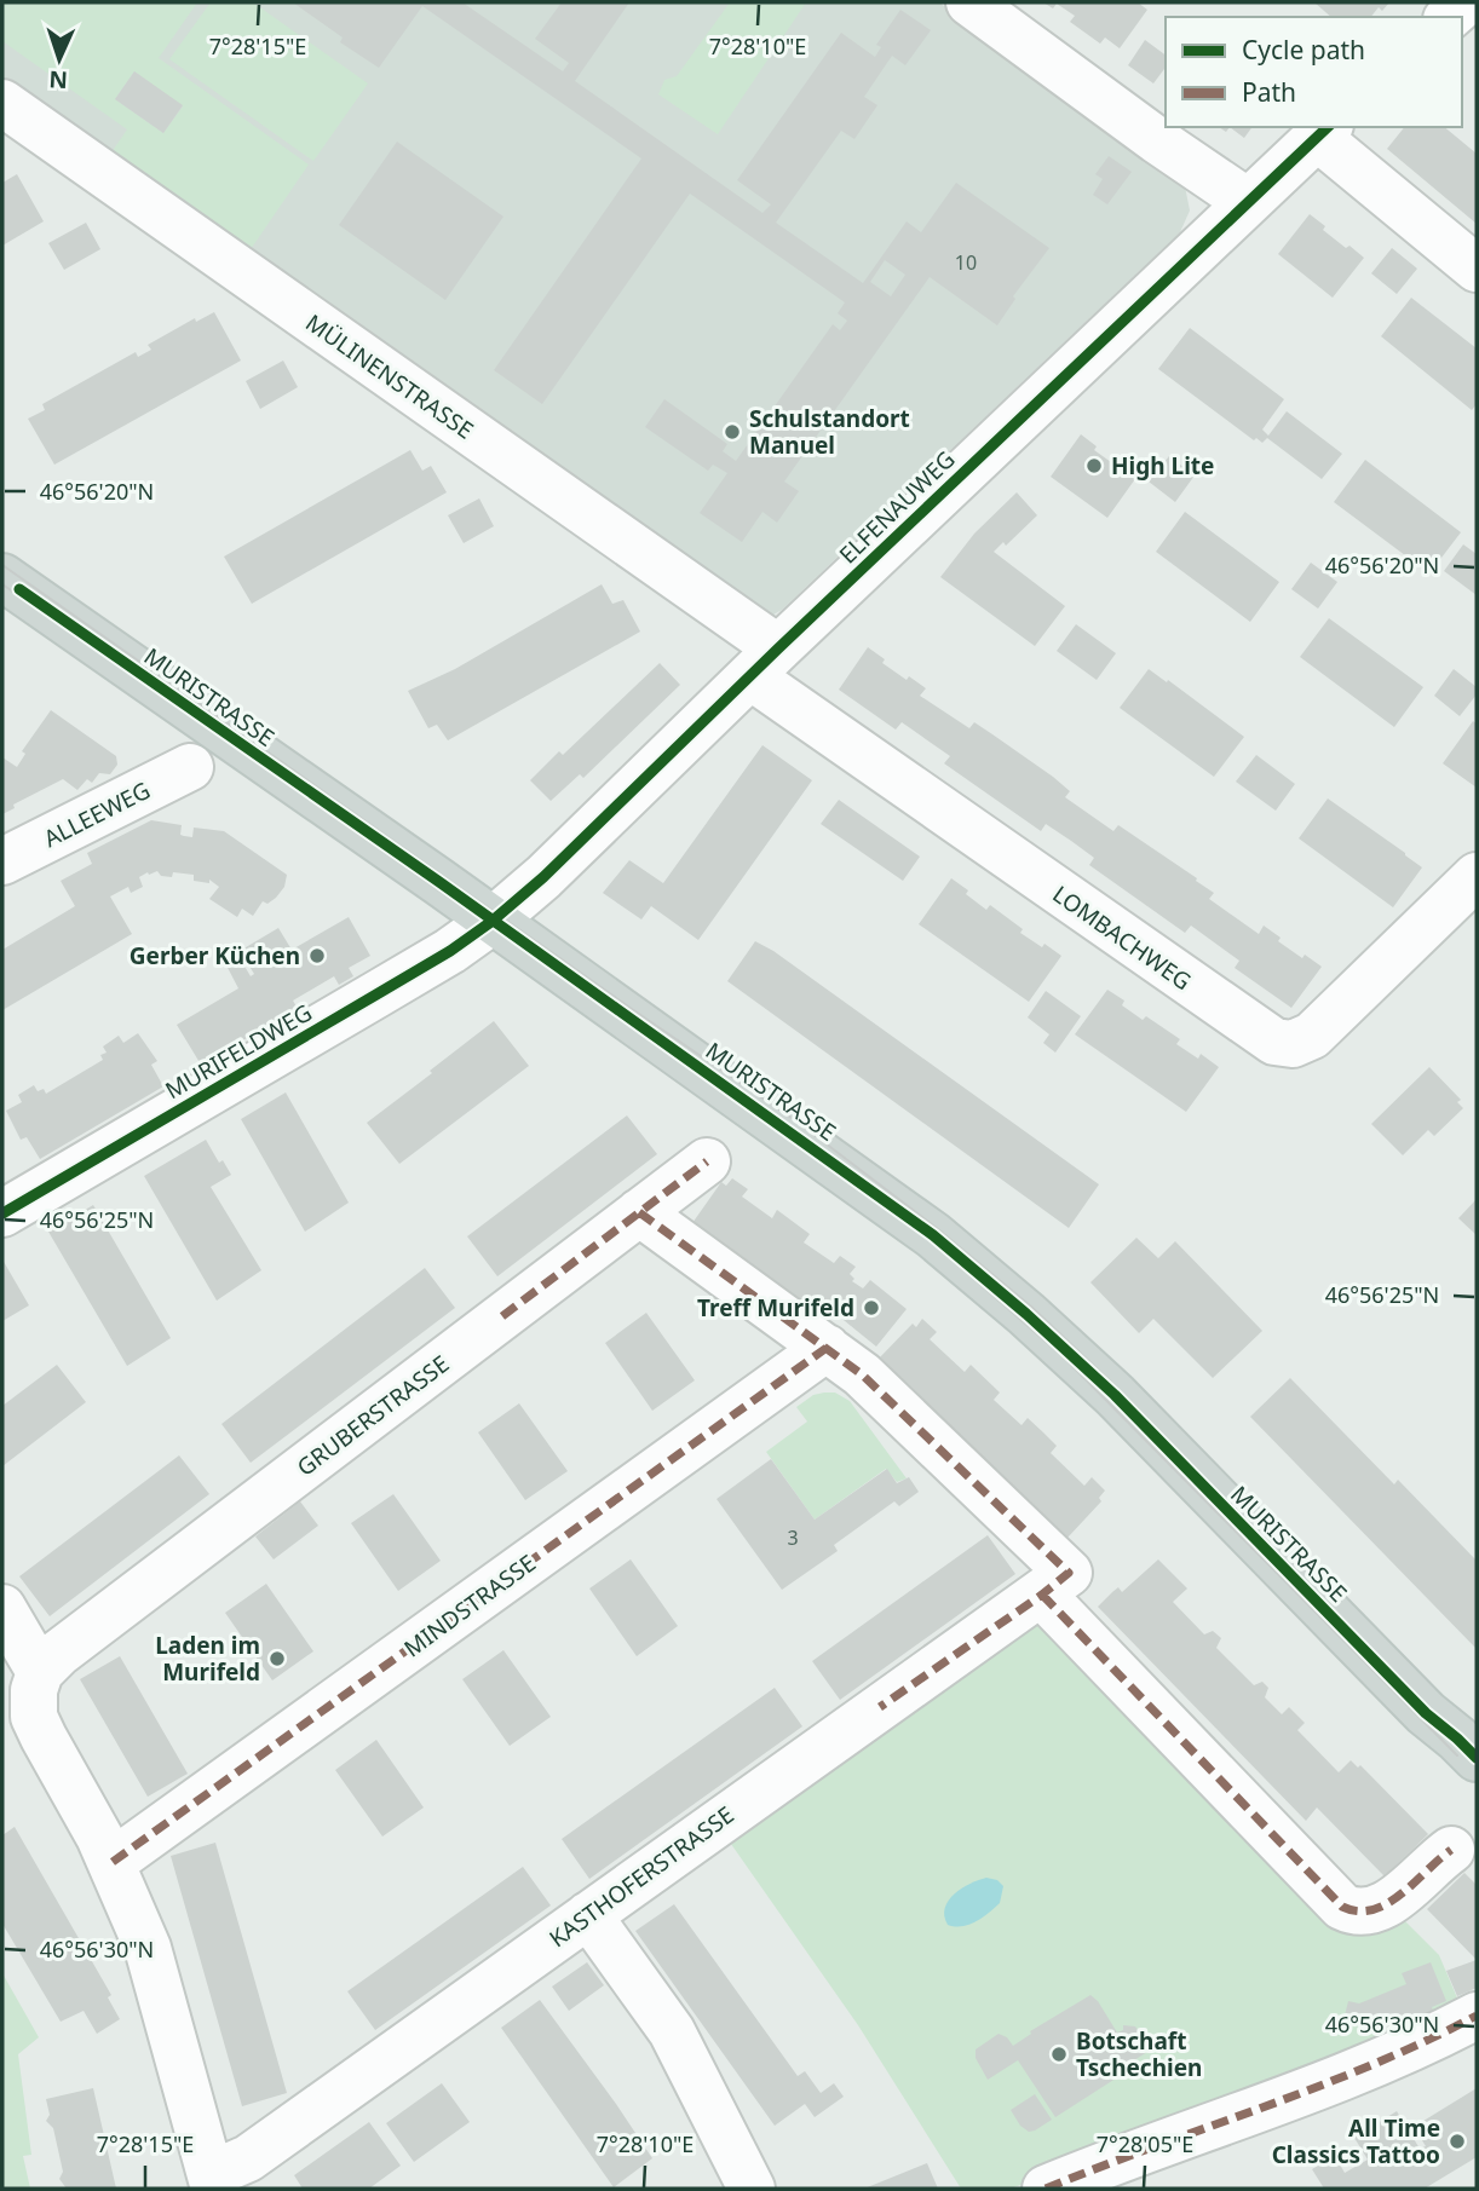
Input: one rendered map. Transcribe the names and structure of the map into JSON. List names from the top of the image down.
{
  "streets": {
    "main road": ["MURISTRASSE"],
    "street": [
      "MÜLINENSTRASSE",
      "ELFENAUWEG",
      "ALLEEWEG",
      "LOMBACHWEG",
      "MURIFELDWEG",
      "GRUBERSTRASSE",
      "MINDSTRASSE",
      "KASTHOFERSTRASSE"
    ]
  },
  "crossings": [
    ["MÜLINENSTRASSE", "ELFENAUWEG"],
    ["MÜLINENSTRASSE", "LOMBACHWEG"],
    ["ELFENAUWEG", "MURISTRASSE"],
    ["ELFENAUWEG", "LOMBACHWEG"],
    ["ELFENAUWEG", "MURIFELDWEG"],
    ["MURISTRASSE", "MURIFELDWEG"]
  ],
  "places": [
    "Schulstandort Manuel",
    "High Lite",
    "Gerber Küchen",
    "Treff Murifeld",
    "Laden im Murifeld",
    "Botschaft Tschechien",
    "All Time Classics Tattoo"
  ],
  "house_numbers": ["10", "3"],
  "legend": ["Cycle path", "Path"],
  "north": "bottom",
  "coordinates": [
    "7°28'15\"E",
    "7°28'10\"E",
    "46°56'20\"N",
    "46°56'25\"N",
    "46°56'30\"N",
    "7°28'05\"E"
  ]
}
